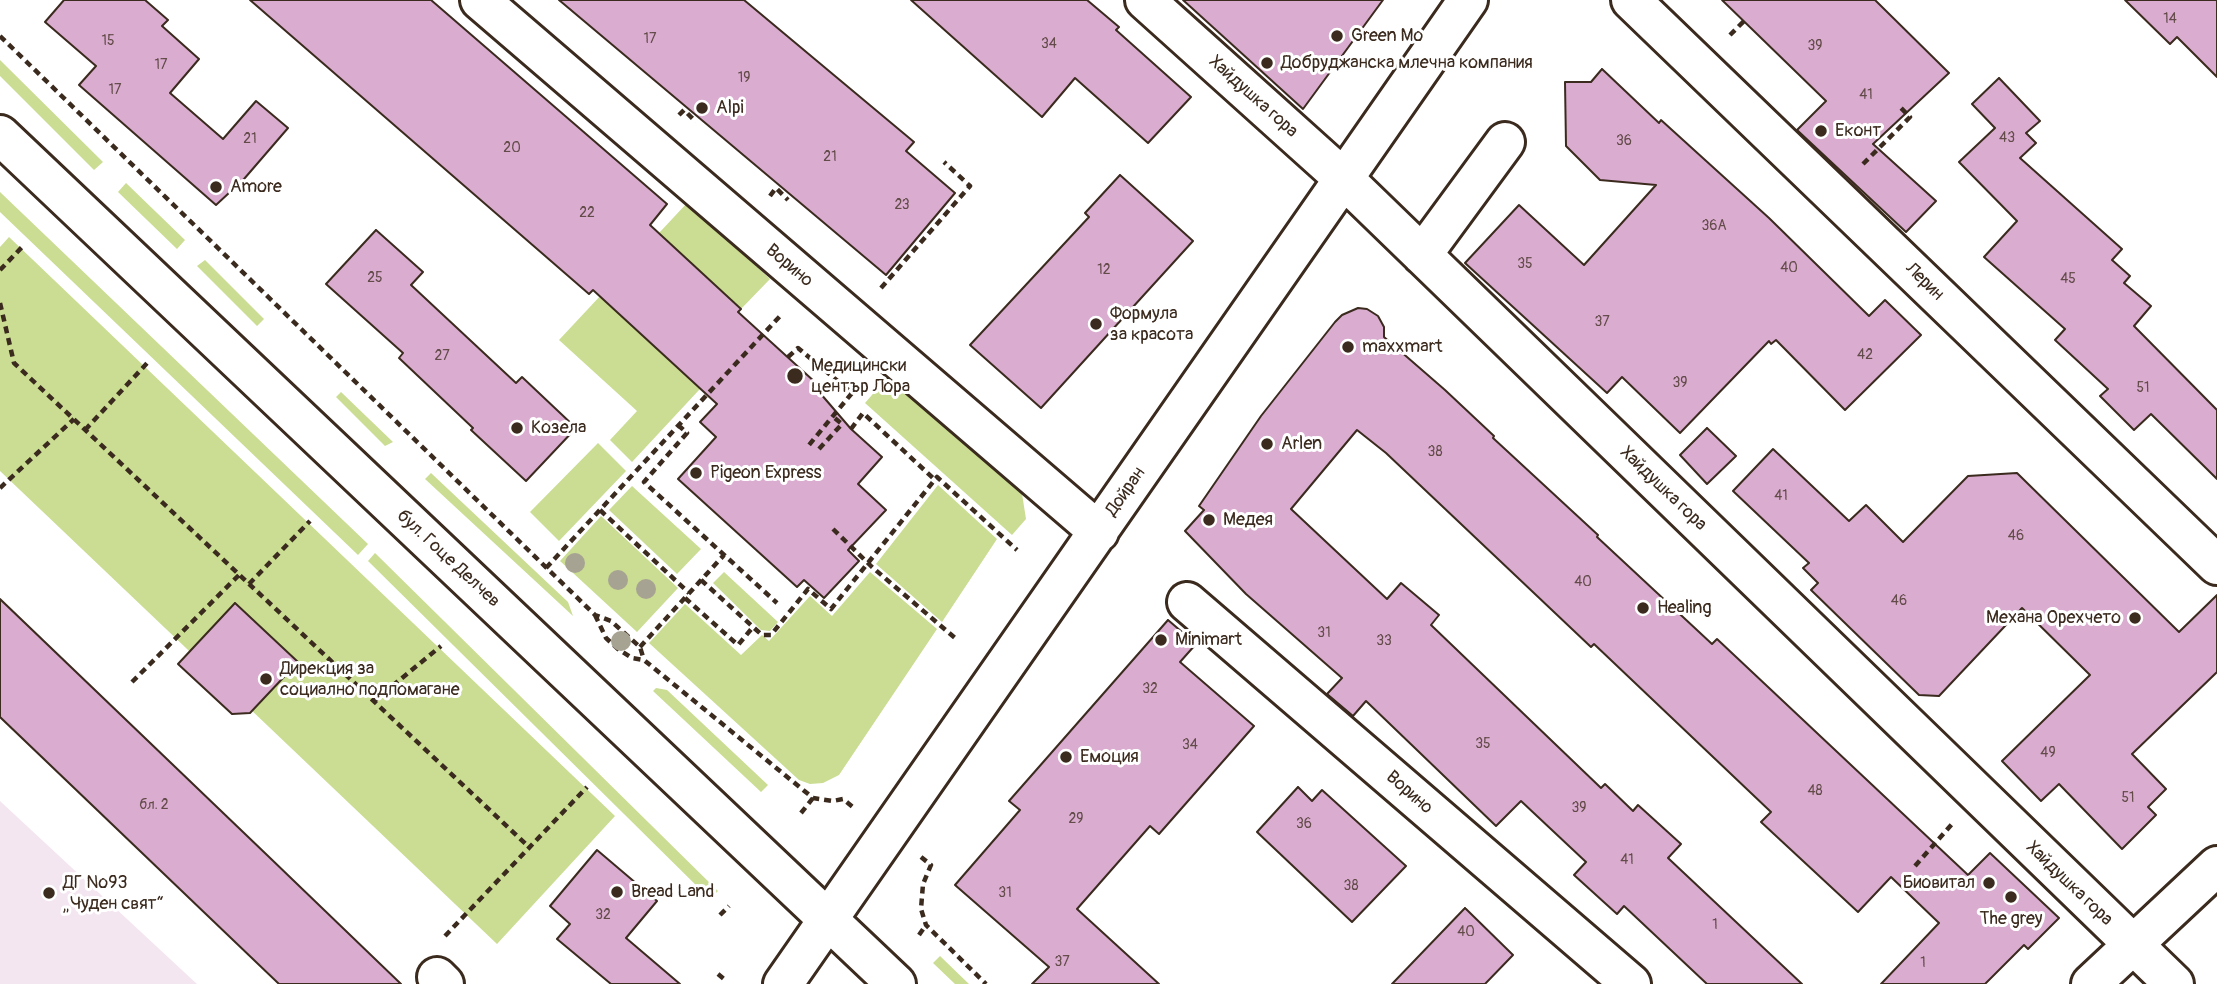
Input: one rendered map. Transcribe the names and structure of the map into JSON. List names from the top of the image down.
{
  "streets": {
    "street": [
      "Хайдушка гора",
      "Ворино",
      "Лерин",
      "Дойран",
      "бул. Гоце Делчев"
    ]
  },
  "crossings": [
    ["Хайдушка гора", "Дойран"],
    ["Ворино", "Дойран"],
    ["Дойран", "бул. Гоце Делчев"]
  ],
  "places": [
    "Green Mo",
    "Добруджанска млечна компания",
    "Alpi",
    "Еконт",
    "Amore",
    "Формула за красота",
    "maxxmart",
    "Медицински център Лора",
    "Козела",
    "Arlen",
    "Pigeon Express",
    "Медея",
    "Healing",
    "Механа Орехчето",
    "Minimart",
    "Дирекция за социално подпомагане",
    "Емоция",
    "Биовитал",
    "Bread Land",
    "ДГ №93 „Чуден свят“",
    "The grey"
  ],
  "house_numbers": [
    "14",
    "17",
    "15",
    "34",
    "39",
    "17",
    "19",
    "17",
    "41",
    "43",
    "21",
    "36",
    "20",
    "21",
    "23",
    "22",
    "36А",
    "35",
    "40",
    "12",
    "25",
    "45",
    "37",
    "42",
    "27",
    "39",
    "51",
    "38",
    "41",
    "46",
    "40",
    "46",
    "31",
    "33",
    "32",
    "35",
    "34",
    "49",
    "48",
    "51",
    "бл. 2",
    "39",
    "29",
    "36",
    "41",
    "38",
    "31",
    "32",
    "1",
    "40",
    "37",
    "1"
  ]
}
